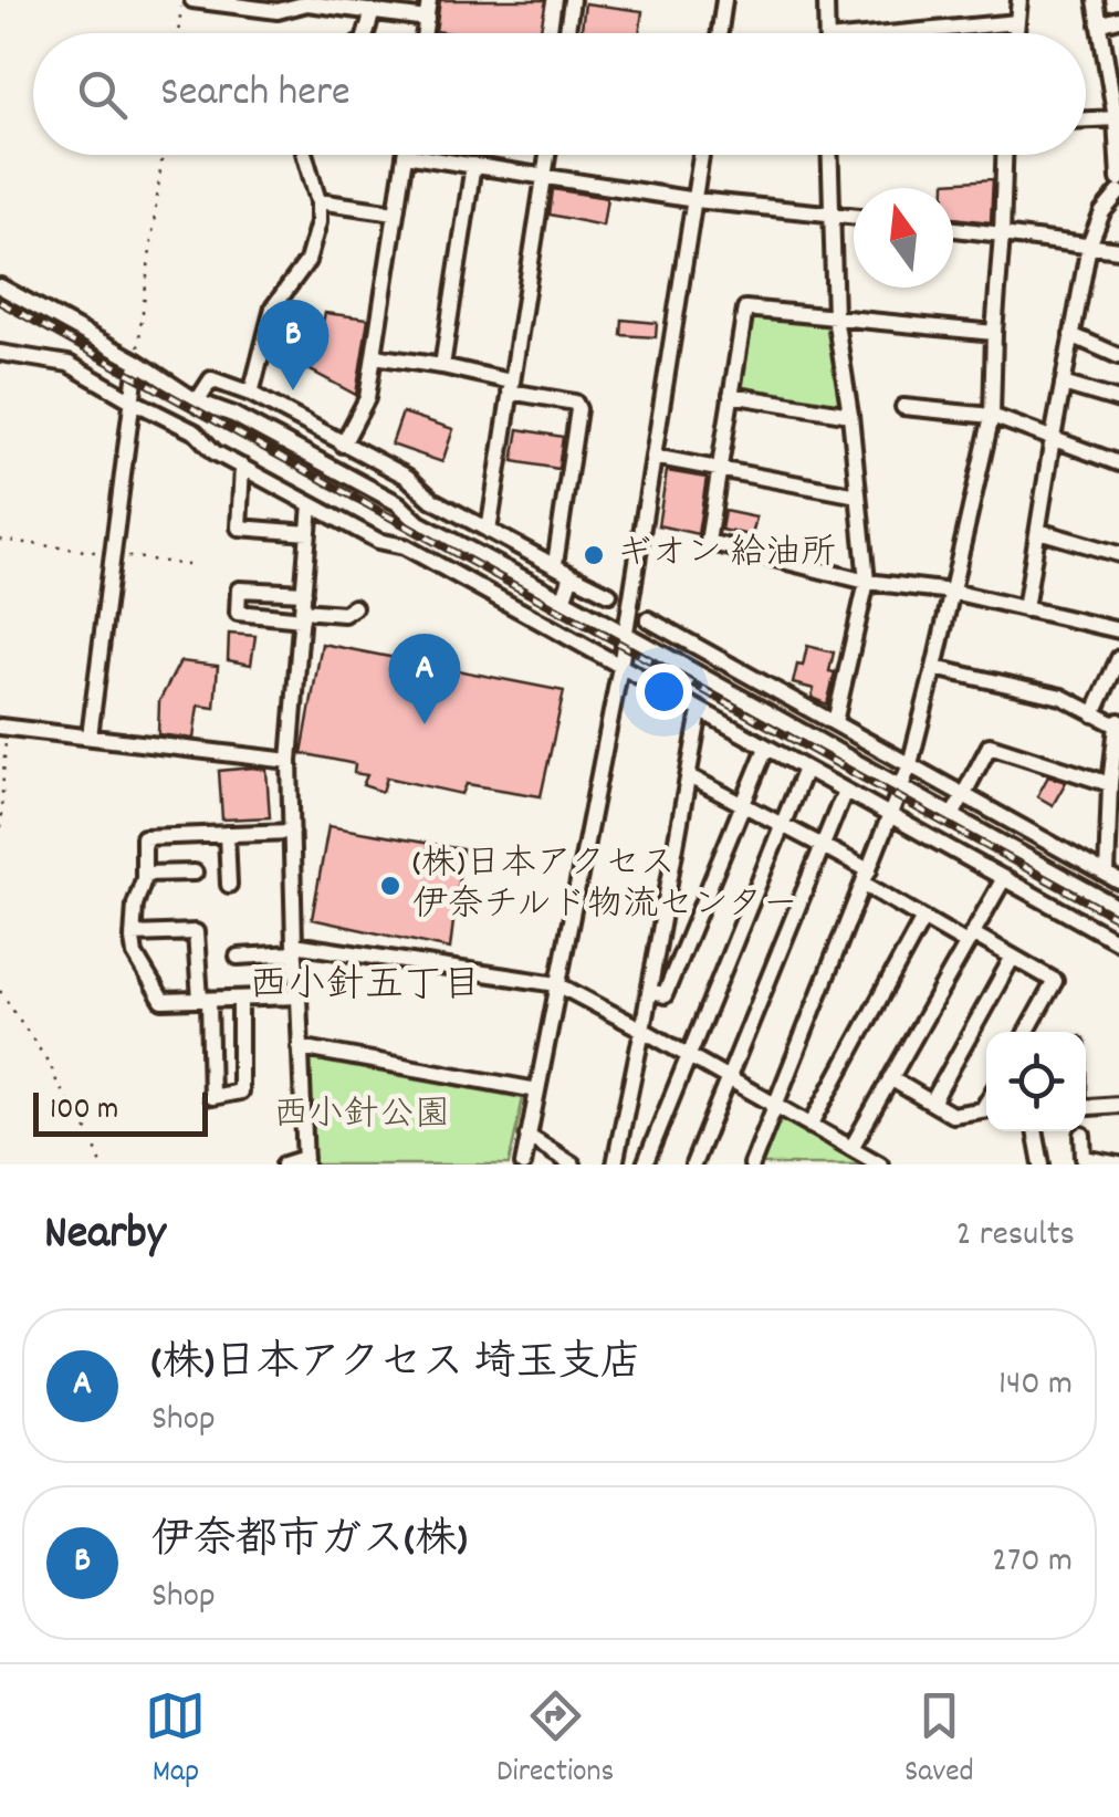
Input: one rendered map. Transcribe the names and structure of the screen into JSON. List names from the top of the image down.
{
  "districts": ["西小針五丁目"],
  "parks": ["西小針公園"],
  "places": ["ギオン 給油所", "(株)日本アクセス 伊奈チルド物流センター"],
  "scale_bar": "100 m",
  "north": "top",
  "page": {
    "search": "Search here",
    "pins": ["B", "A"],
    "scale": "100 m",
    "heading": ["Nearby", "2 results"],
    "list": [
      {
        "mark": "A",
        "name": "(株)日本アクセス 埼玉支店",
        "note": "Shop",
        "value": "140 m"
      },
      {
        "mark": "B",
        "name": "伊奈都市ガス(株)",
        "note": "Shop",
        "value": "270 m"
      }
    ],
    "nav": ["Map", "Directions", "Saved"]
  }
}
